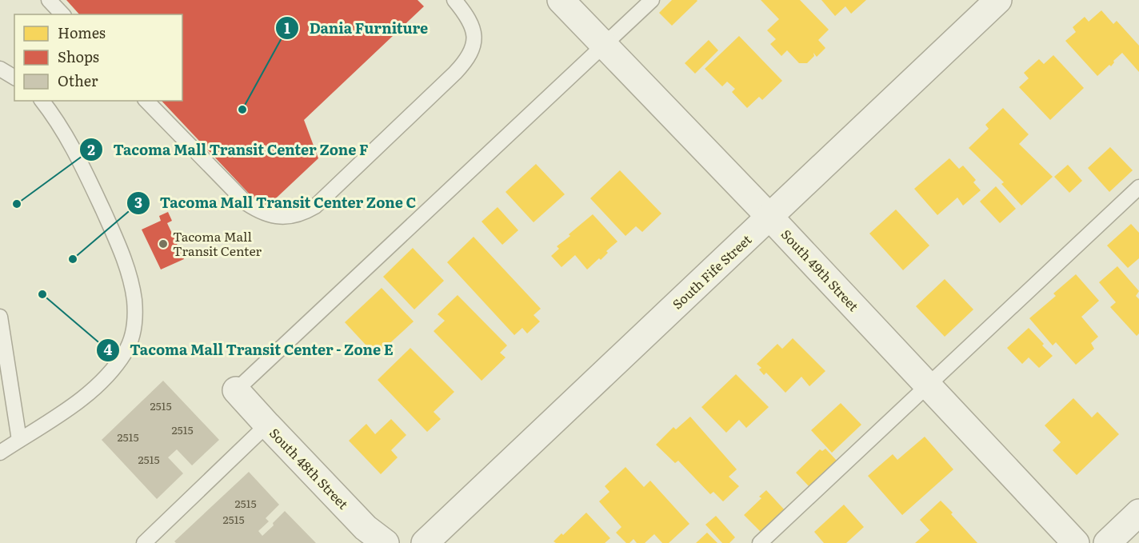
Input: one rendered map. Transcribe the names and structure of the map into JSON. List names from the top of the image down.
{
  "streets": {
    "street": ["South 49th Street", "South Fife Street", "South 48th Street"]
  },
  "crossings": [
    ["South 49th Street", "South Fife Street"]
  ],
  "places": [
    "Dania Furniture",
    "Tacoma Mall Transit Center Zone F",
    "Tacoma Mall Transit Center",
    "Tacoma Mall Transit Center Zone C",
    "Tacoma Mall Transit Center - Zone E"
  ],
  "house_numbers": [
    "2515",
    "2515",
    "2515",
    "2515",
    "2515",
    "2515"
  ],
  "legend": ["Homes", "Shops", "Other"]
}
